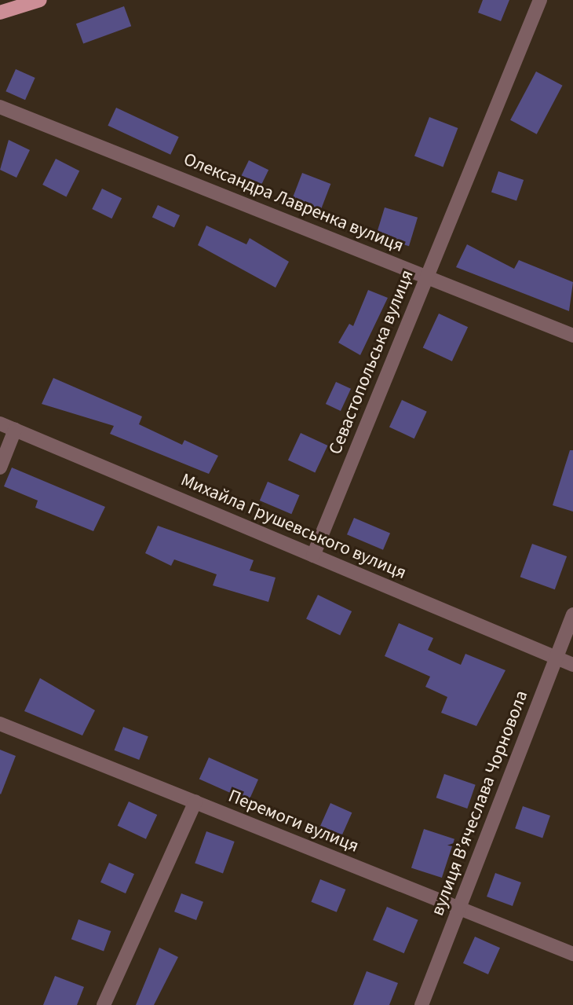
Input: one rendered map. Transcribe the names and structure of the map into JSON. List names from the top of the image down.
{
  "streets": {
    "street": [
      "Олександра Лавренка вулиця",
      "Севастопольська вулиця",
      "Михайла Грушевського вулиця",
      "вулиця В’ячеслава Чорновола",
      "Перемоги вулиця"
    ]
  },
  "crossings": [
    ["Олександра Лавренка вулиця", "Севастопольська вулиця"],
    ["Севастопольська вулиця", "Михайла Грушевського вулиця"],
    ["Михайла Грушевського вулиця", "вулиця В’ячеслава Чорновола"],
    ["вулиця В’ячеслава Чорновола", "Перемоги вулиця"]
  ]
}
